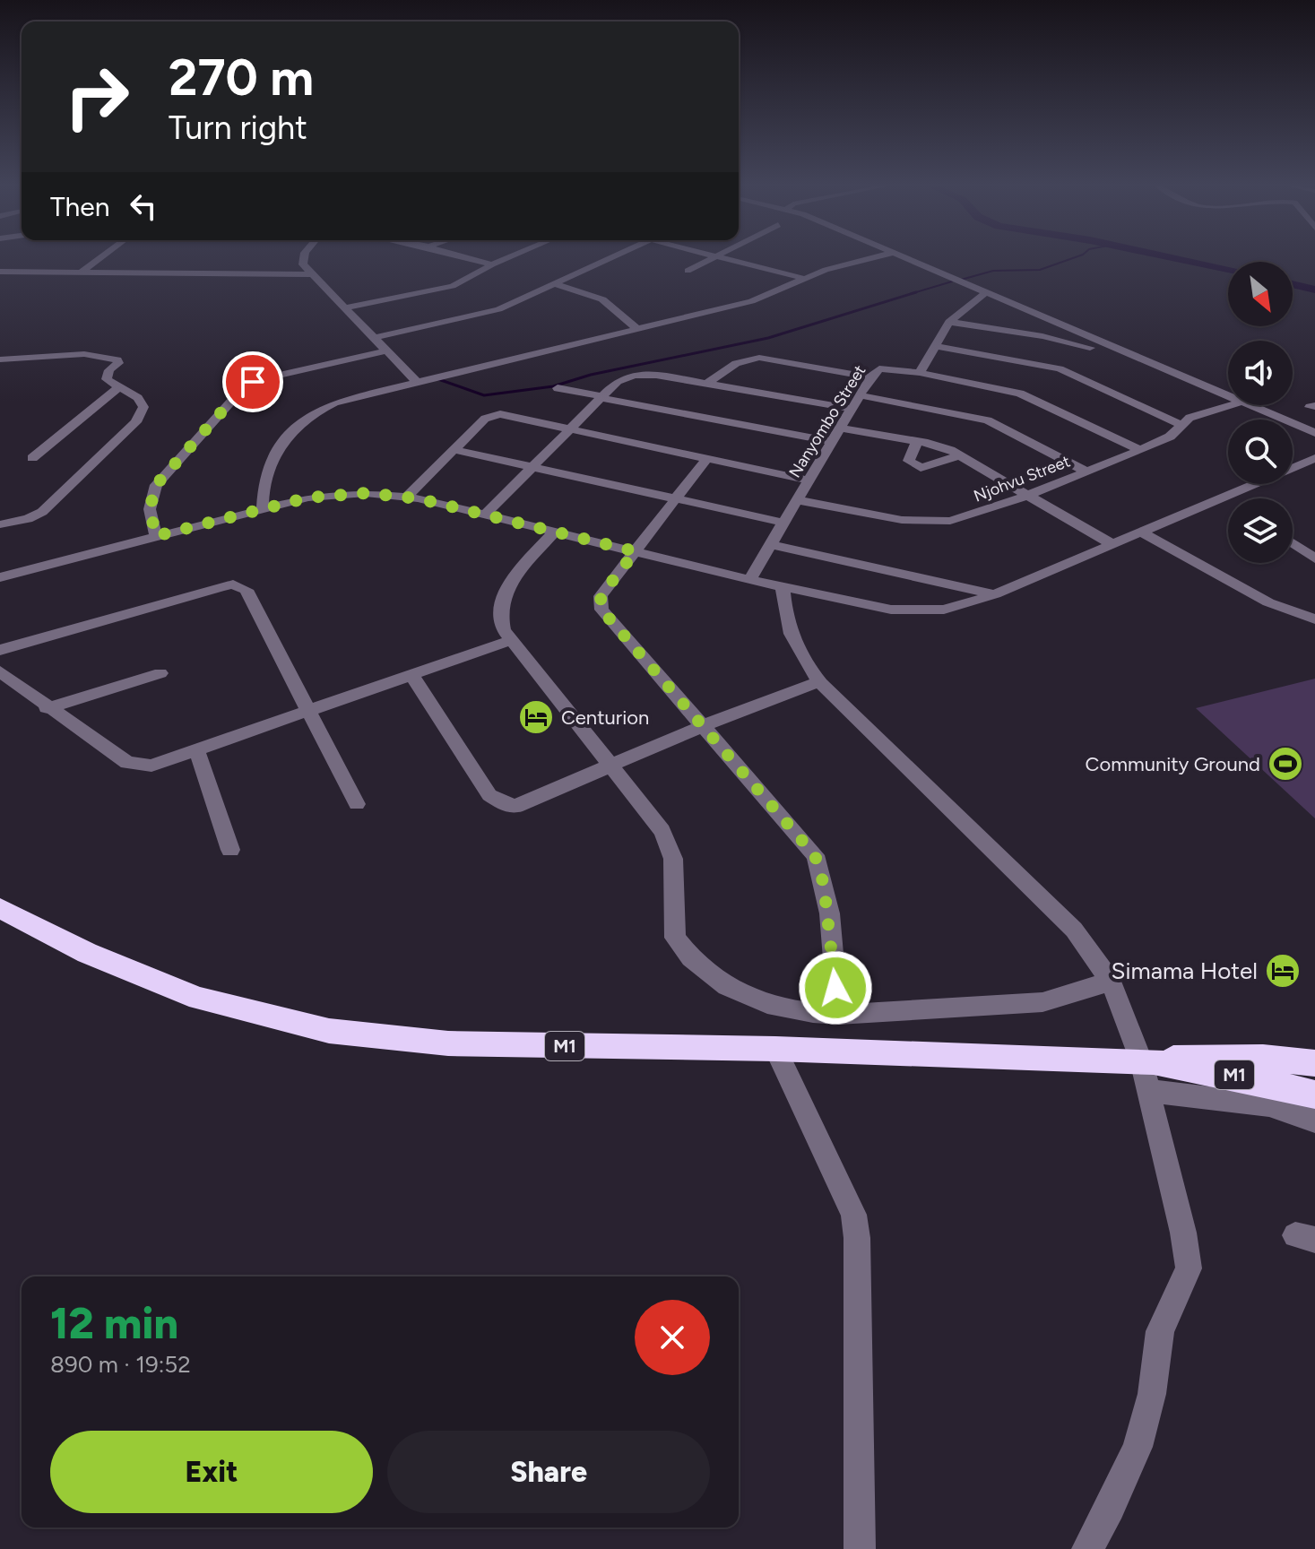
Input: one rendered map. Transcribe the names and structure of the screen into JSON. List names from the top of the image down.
{
  "streets": {
    "highway": ["M1"],
    "street": ["Nanyombo Street", "Njohvu Street"]
  },
  "crossings": [
    ["Nanyombo Street", "Njohvu Street"]
  ],
  "places": {
    "hotel": ["Centurion", "Simama Hotel"],
    "sports": ["Community Ground"]
  },
  "north": "bottom right",
  "page": {
    "turn": ["270 m", "Turn right"],
    "then": "Then",
    "heading": ["12 min", "890 m · 19:52"],
    "buttons": ["Exit", "Share"]
  }
}
